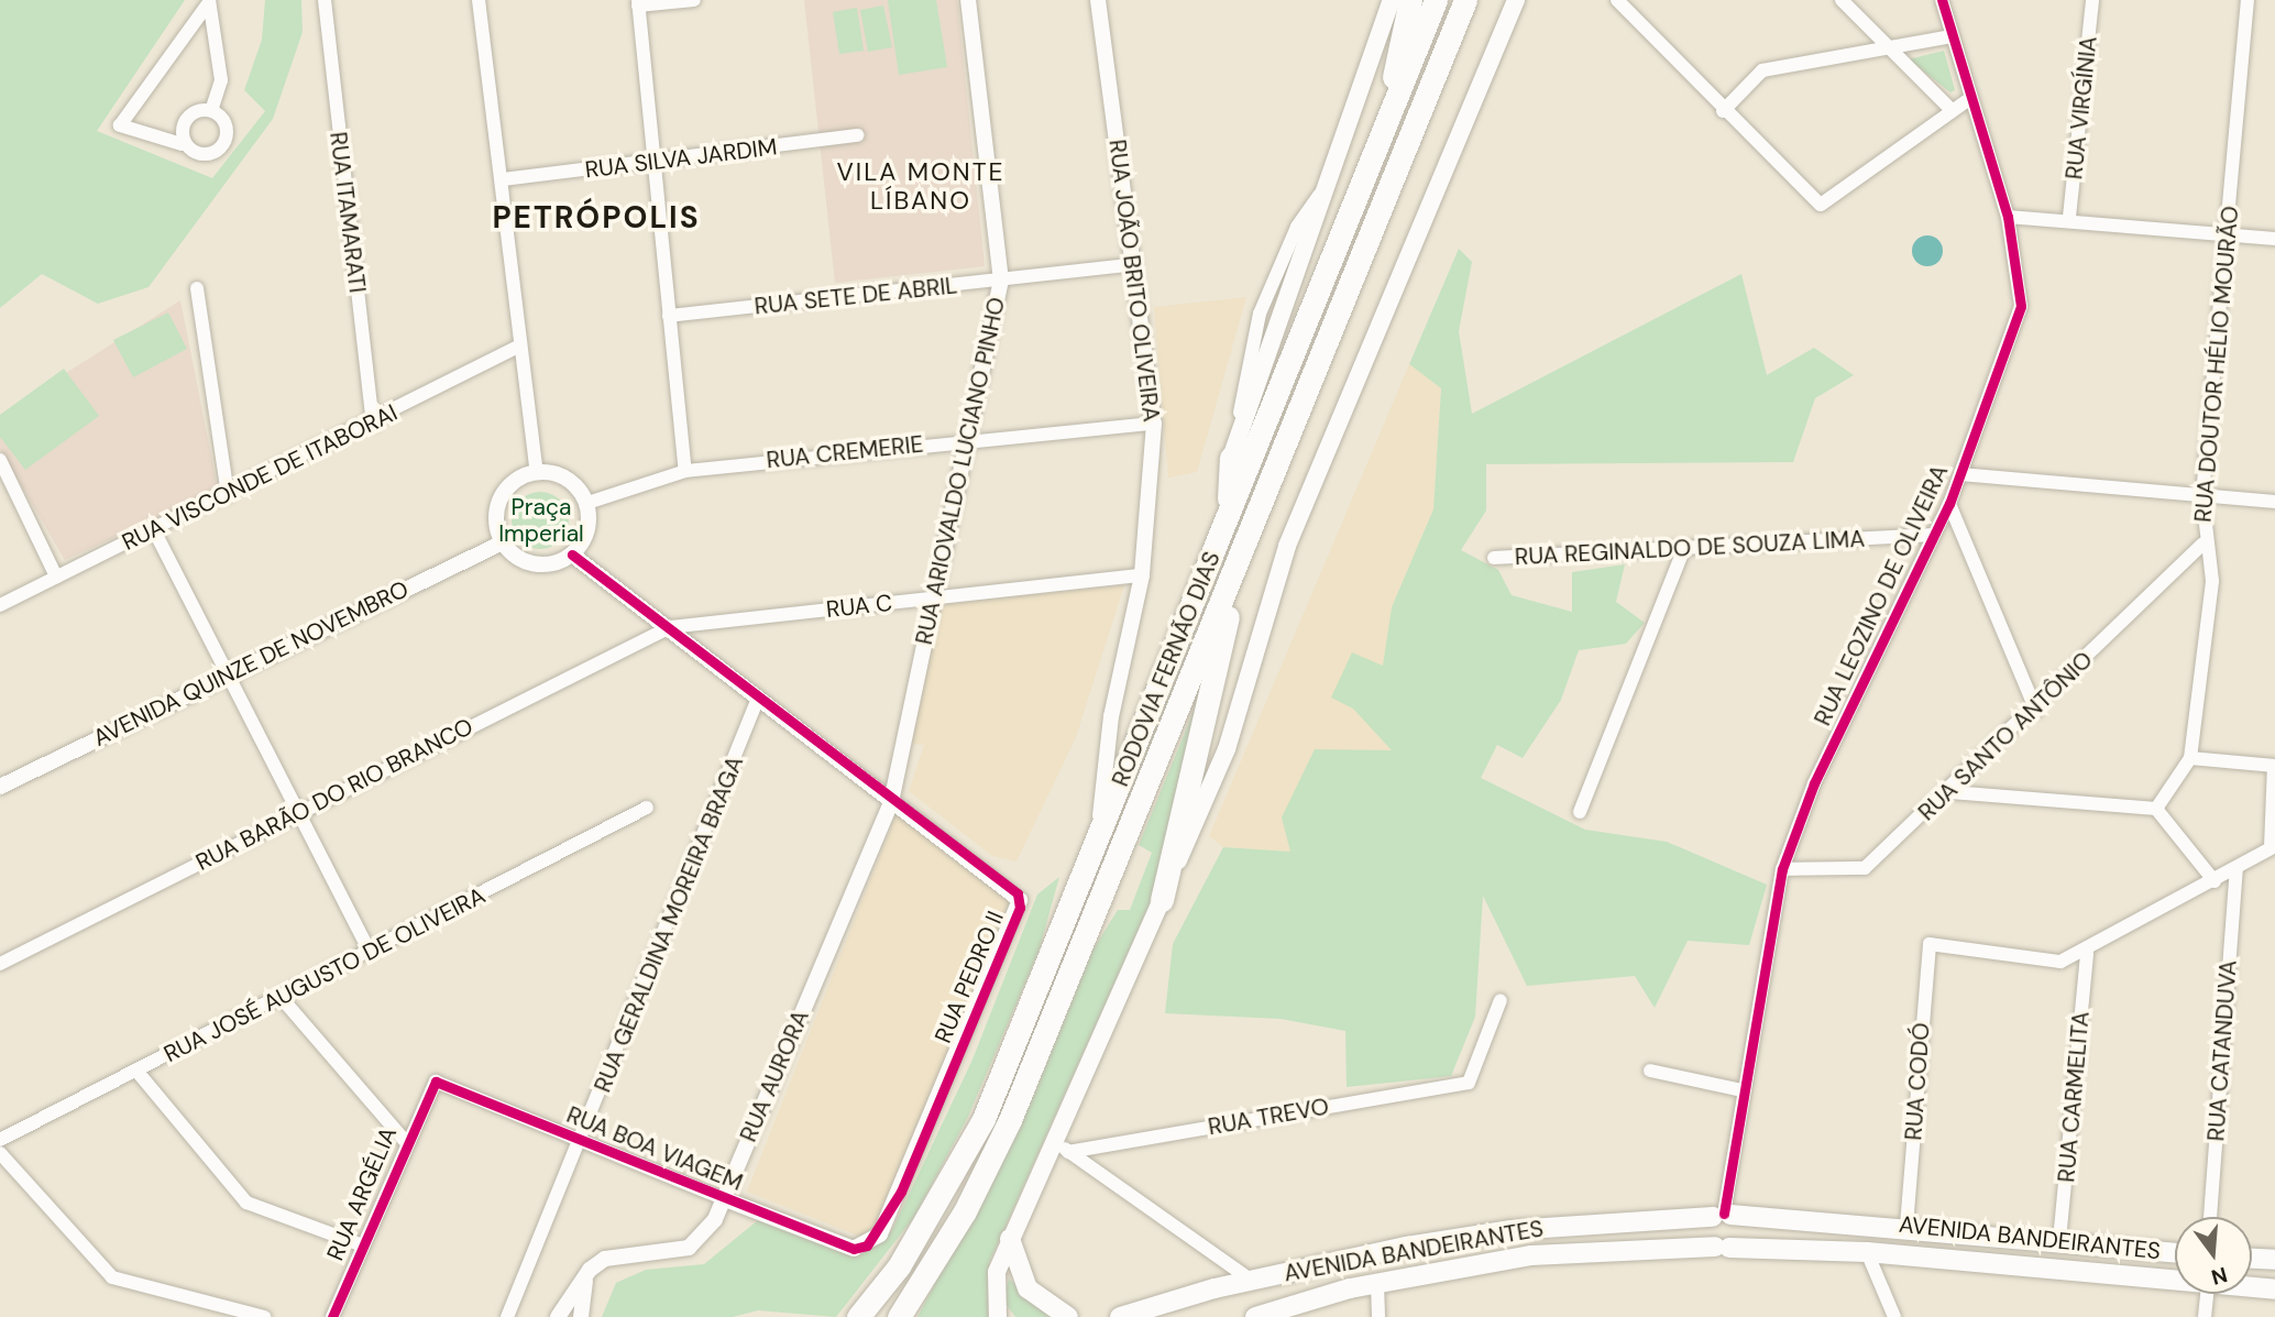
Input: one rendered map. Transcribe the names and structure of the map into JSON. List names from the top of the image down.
{
  "streets": {
    "highway": ["RODOVIA FERNÃO DIAS"],
    "main road": ["AVENIDA BANDEIRANTES"],
    "street": [
      "RUA VIRGÍNIA",
      "RUA SILVA JARDIM",
      "RUA ITAMARATI",
      "RUA JOÃO BRITO OLIVEIRA",
      "RUA SETE DE ABRIL",
      "RUA DOUTOR HÉLIO MOURÃO",
      "RUA CREMERIE",
      "RUA ARIOVALDO LUCIANO PINHO",
      "RUA VISCONDE DE ITABORAI",
      "RUA REGINALDO DE SOUZA LIMA",
      "RUA LEOZINO DE OLIVEIRA",
      "RUA C",
      "AVENIDA QUINZE DE NOVEMBRO",
      "RUA SANTO ANTÔNIO",
      "RUA BARÃO DO RIO BRANCO",
      "RUA GERALDINA MOREIRA BRAGA",
      "RUA JOSÉ AUGUSTO DE OLIVEIRA",
      "RUA PEDRO II",
      "RUA CATANDUVA",
      "RUA AURORA",
      "RUA CODÓ",
      "RUA CARMELITA",
      "RUA TREVO",
      "RUA BOA VIAGEM",
      "RUA ARGÉLIA"
    ]
  },
  "crossings": [
    ["RUA ITAMARATI", "RUA VISCONDE DE ITABORAI"],
    ["RUA JOÃO BRITO OLIVEIRA", "RUA SETE DE ABRIL"],
    ["RUA JOÃO BRITO OLIVEIRA", "RUA CREMERIE"],
    ["RUA JOÃO BRITO OLIVEIRA", "RUA C"],
    ["RUA JOÃO BRITO OLIVEIRA", "RODOVIA FERNÃO DIAS"],
    ["RUA SETE DE ABRIL", "RUA ARIOVALDO LUCIANO PINHO"],
    ["RUA DOUTOR HÉLIO MOURÃO", "RUA SANTO ANTÔNIO"],
    ["RUA CREMERIE", "RUA ARIOVALDO LUCIANO PINHO"],
    ["RUA CREMERIE", "AVENIDA QUINZE DE NOVEMBRO"],
    ["RUA CREMERIE", "RUA PEDRO II"],
    ["RUA ARIOVALDO LUCIANO PINHO", "RUA C"],
    ["RUA ARIOVALDO LUCIANO PINHO", "RUA PEDRO II"],
    ["RUA ARIOVALDO LUCIANO PINHO", "RUA AURORA"],
    ["RUA REGINALDO DE SOUZA LIMA", "RUA LEOZINO DE OLIVEIRA"],
    ["RUA LEOZINO DE OLIVEIRA", "RUA SANTO ANTÔNIO"],
    ["RUA LEOZINO DE OLIVEIRA", "AVENIDA BANDEIRANTES"],
    ["RUA C", "RUA BARÃO DO RIO BRANCO"],
    ["RUA C", "RUA PEDRO II"],
    ["AVENIDA QUINZE DE NOVEMBRO", "RUA PEDRO II"],
    ["RUA BARÃO DO RIO BRANCO", "RUA PEDRO II"],
    ["RUA GERALDINA MOREIRA BRAGA", "RUA PEDRO II"],
    ["RUA GERALDINA MOREIRA BRAGA", "RUA BOA VIAGEM"],
    ["RUA PEDRO II", "RUA AURORA"],
    ["RUA PEDRO II", "RUA BOA VIAGEM"],
    ["RUA AURORA", "RUA BOA VIAGEM"],
    ["RUA CODÓ", "RUA CARMELITA"],
    ["RUA CODÓ", "AVENIDA BANDEIRANTES"],
    ["RUA CARMELITA", "AVENIDA BANDEIRANTES"],
    ["RUA BOA VIAGEM", "RUA ARGÉLIA"]
  ],
  "districts": ["VILA MONTE LÍBANO", "PETRÓPOLIS"],
  "parks": ["Praça Imperial"],
  "north": "bottom"
}
